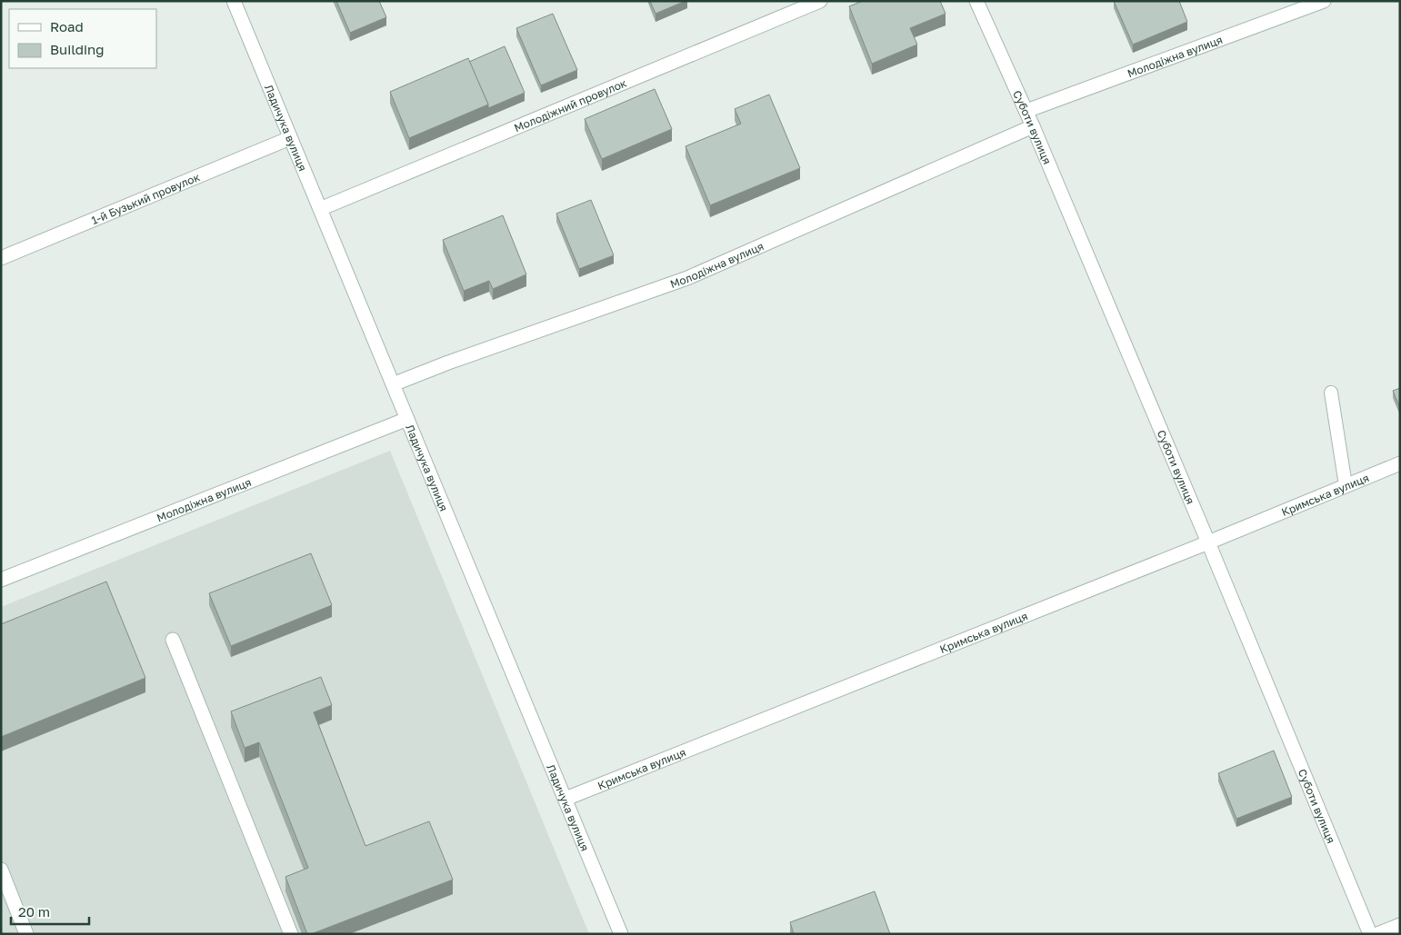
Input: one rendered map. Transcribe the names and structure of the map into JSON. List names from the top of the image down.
{
  "streets": {
    "street": [
      "Молодіжна вулиця",
      "Молодіжний провулок",
      "Ладичука вулиця",
      "Суботи вулиця",
      "1-й Бузький провулок",
      "Кримська вулиця"
    ]
  },
  "crossings": [
    ["Молодіжна вулиця", "Ладичука вулиця"],
    ["Молодіжна вулиця", "Суботи вулиця"],
    ["Молодіжний провулок", "Ладичука вулиця"],
    ["Ладичука вулиця", "1-й Бузький провулок"],
    ["Ладичука вулиця", "Кримська вулиця"],
    ["Суботи вулиця", "Кримська вулиця"]
  ],
  "legend": ["Road", "Building"],
  "scale_bar": "20 m"
}
